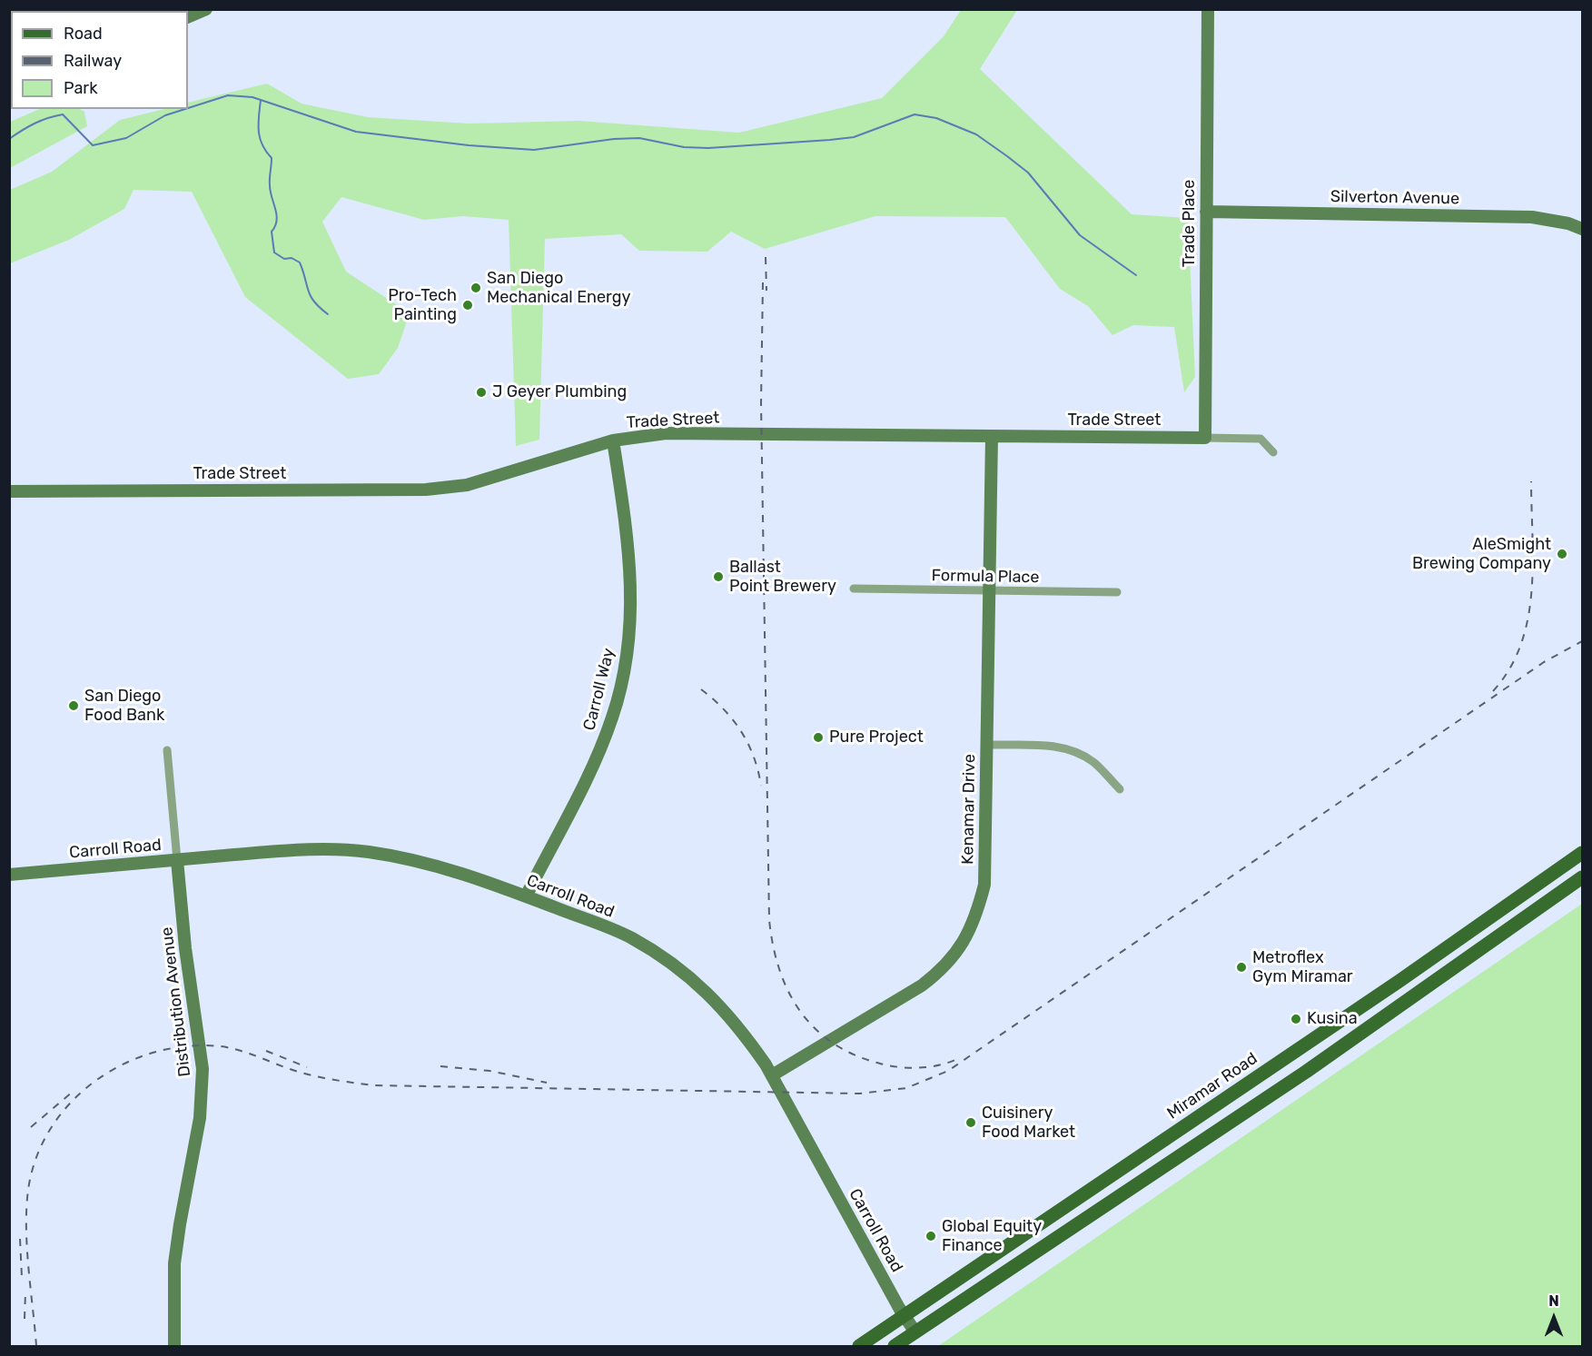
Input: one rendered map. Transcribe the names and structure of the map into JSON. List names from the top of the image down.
{
  "streets": {
    "main road": ["Miramar Road"],
    "street": [
      "Silverton Avenue",
      "Trade Place",
      "Trade Street",
      "Formula Place",
      "Carroll Way",
      "Kenamar Drive",
      "Carroll Road",
      "Distribution Avenue"
    ]
  },
  "crossings": [
    ["Silverton Avenue", "Trade Place"],
    ["Trade Place", "Trade Street"],
    ["Trade Street", "Carroll Way"],
    ["Trade Street", "Kenamar Drive"],
    ["Formula Place", "Kenamar Drive"],
    ["Carroll Way", "Carroll Road"],
    ["Kenamar Drive", "Carroll Road"],
    ["Carroll Road", "Distribution Avenue"],
    ["Carroll Road", "Miramar Road"]
  ],
  "places": [
    "San Diego Mechanical Energy",
    "Pro-Tech Painting",
    "J Geyer Plumbing",
    "AleSmight Brewing Company",
    "Ballast Point Brewery",
    "San Diego Food Bank",
    "Pure Project",
    "Metroflex Gym Miramar",
    "Kusina",
    "Cuisinery Food Market",
    "Global Equity Finance"
  ],
  "legend": ["Road", "Railway", "Park"],
  "north": "top"
}
